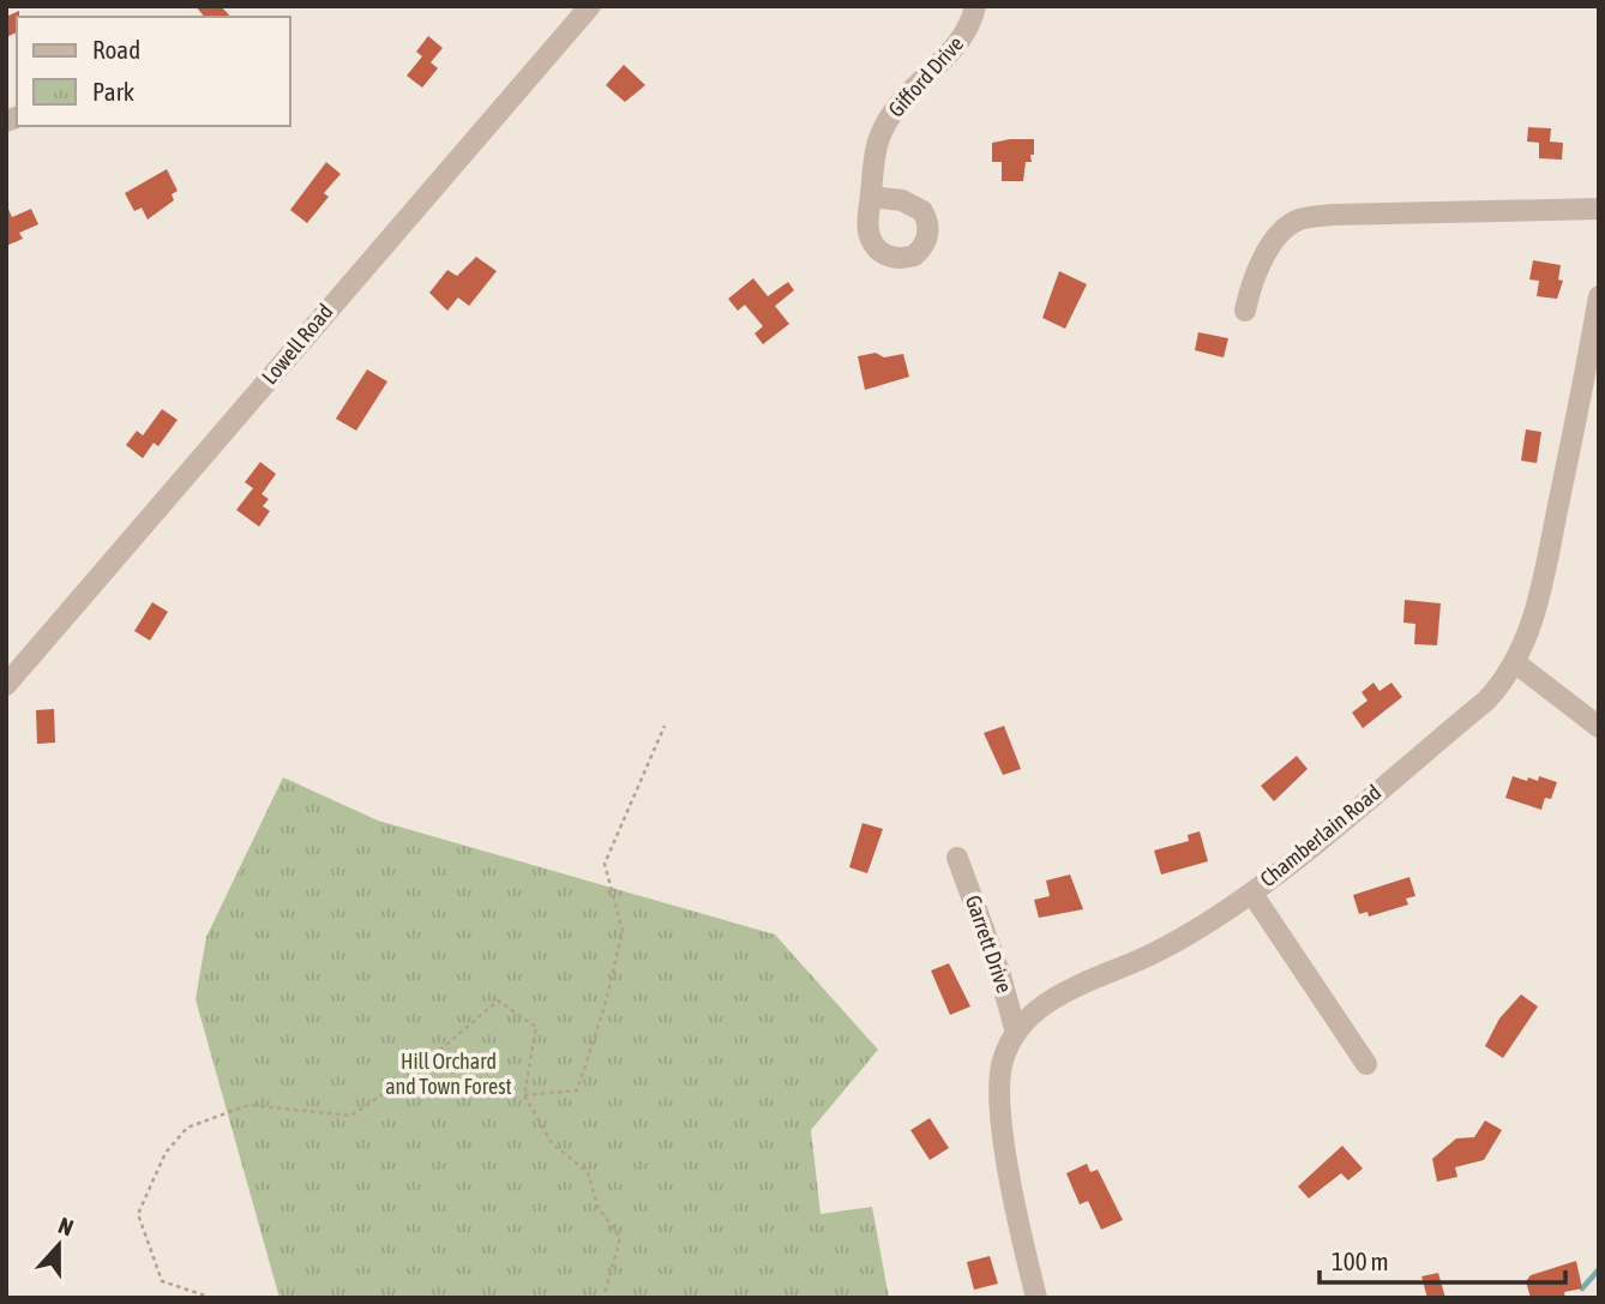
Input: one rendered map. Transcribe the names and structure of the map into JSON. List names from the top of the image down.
{
  "streets": {
    "street": [
      "Gifford Drive",
      "Lowell Road",
      "Chamberlain Road",
      "Garrett Drive"
    ]
  },
  "crossings": [
    ["Chamberlain Road", "Garrett Drive"]
  ],
  "parks": ["Hill Orchard and Town Forest"],
  "legend": ["Road", "Park"],
  "scale_bar": "100 m",
  "north": "top"
}
